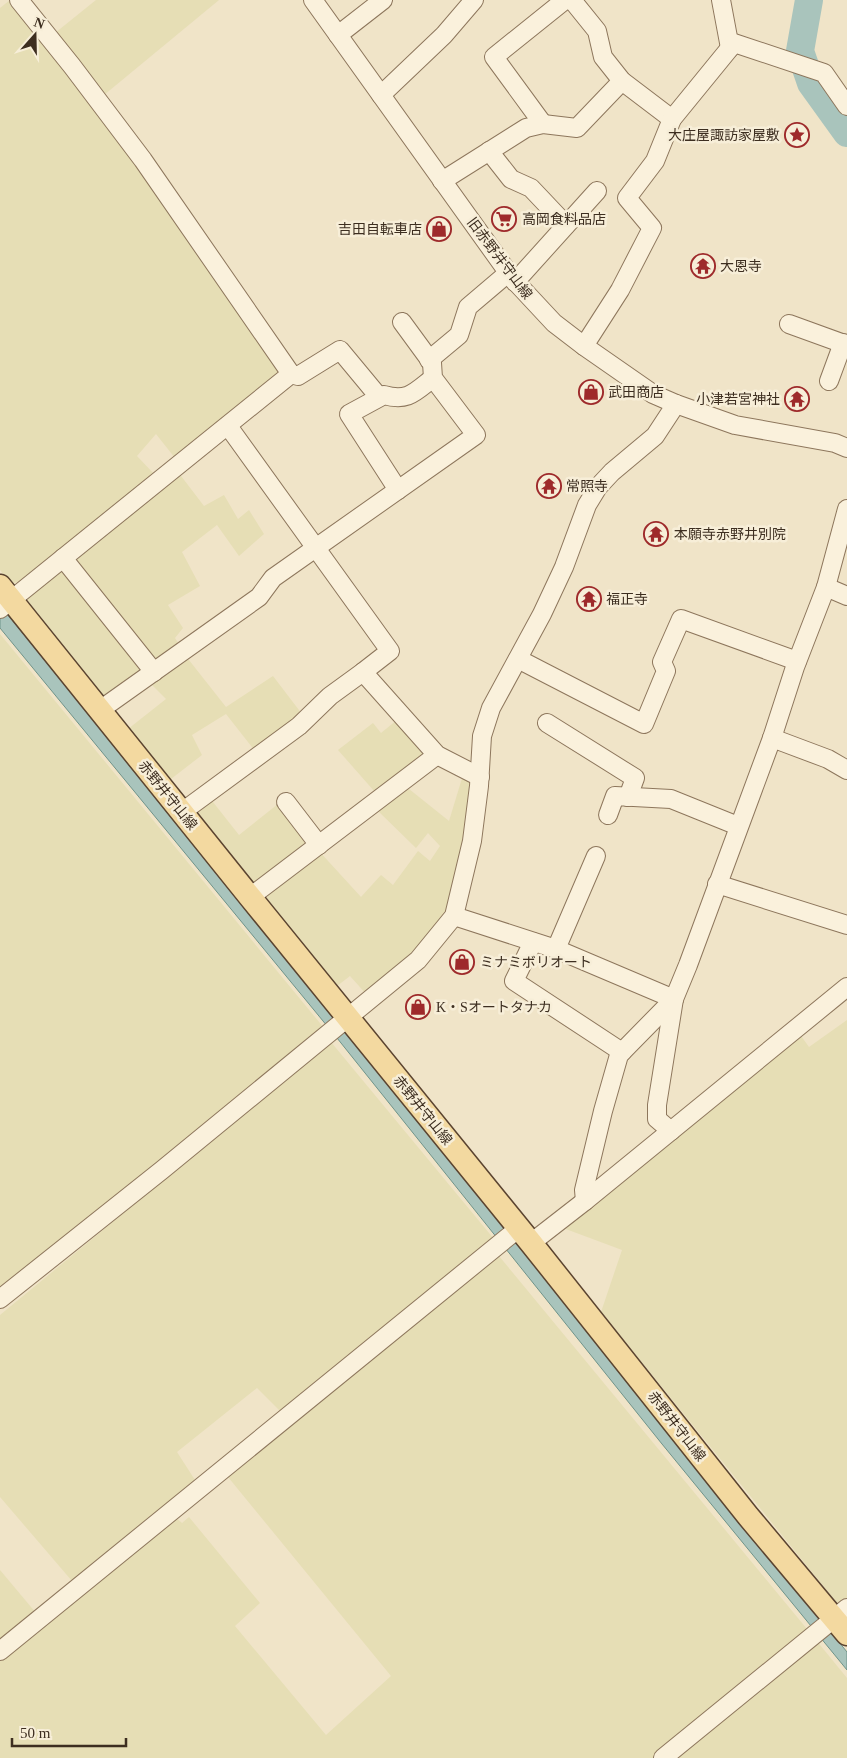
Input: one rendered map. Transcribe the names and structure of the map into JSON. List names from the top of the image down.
{
  "streets": {
    "main road": ["赤野井守山線"],
    "street": ["旧赤野井守山線"]
  },
  "places": {
    "place": ["大庄屋諏訪家屋敷"],
    "supermarket": ["高岡食料品店"],
    "shop": [
      "吉田自転車店",
      "武田商店",
      "ミナミボリオート",
      "K・Sオートタナカ"
    ],
    "temple": [
      "大恩寺",
      "小津若宮神社",
      "常照寺",
      "本願寺赤野井別院",
      "福正寺"
    ]
  },
  "scale_bar": "50 m",
  "north": "top"
}
